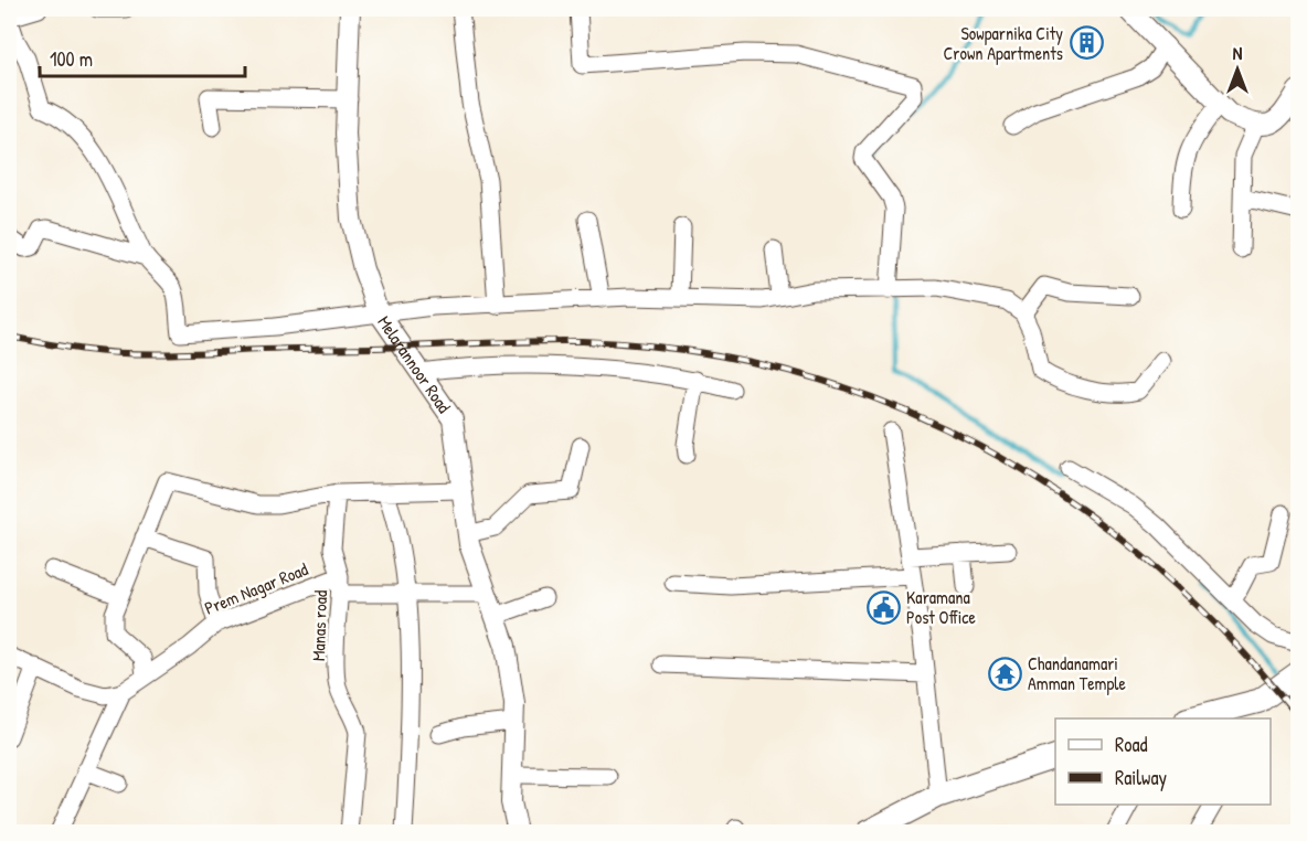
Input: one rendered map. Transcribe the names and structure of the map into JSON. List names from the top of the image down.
{
  "streets": {
    "street": ["Melarannoor Road", "Prem Nagar Road", "Manas road"]
  },
  "crossings": [
    ["Prem Nagar Road", "Manas road"]
  ],
  "places": {
    "building": ["Sowparnika City Crown Apartments"],
    "public building": ["Karamana Post Office"],
    "temple": ["Chandanamari Amman Temple"]
  },
  "legend": ["Road", "Railway"],
  "scale_bar": "100 m",
  "north": "top"
}
